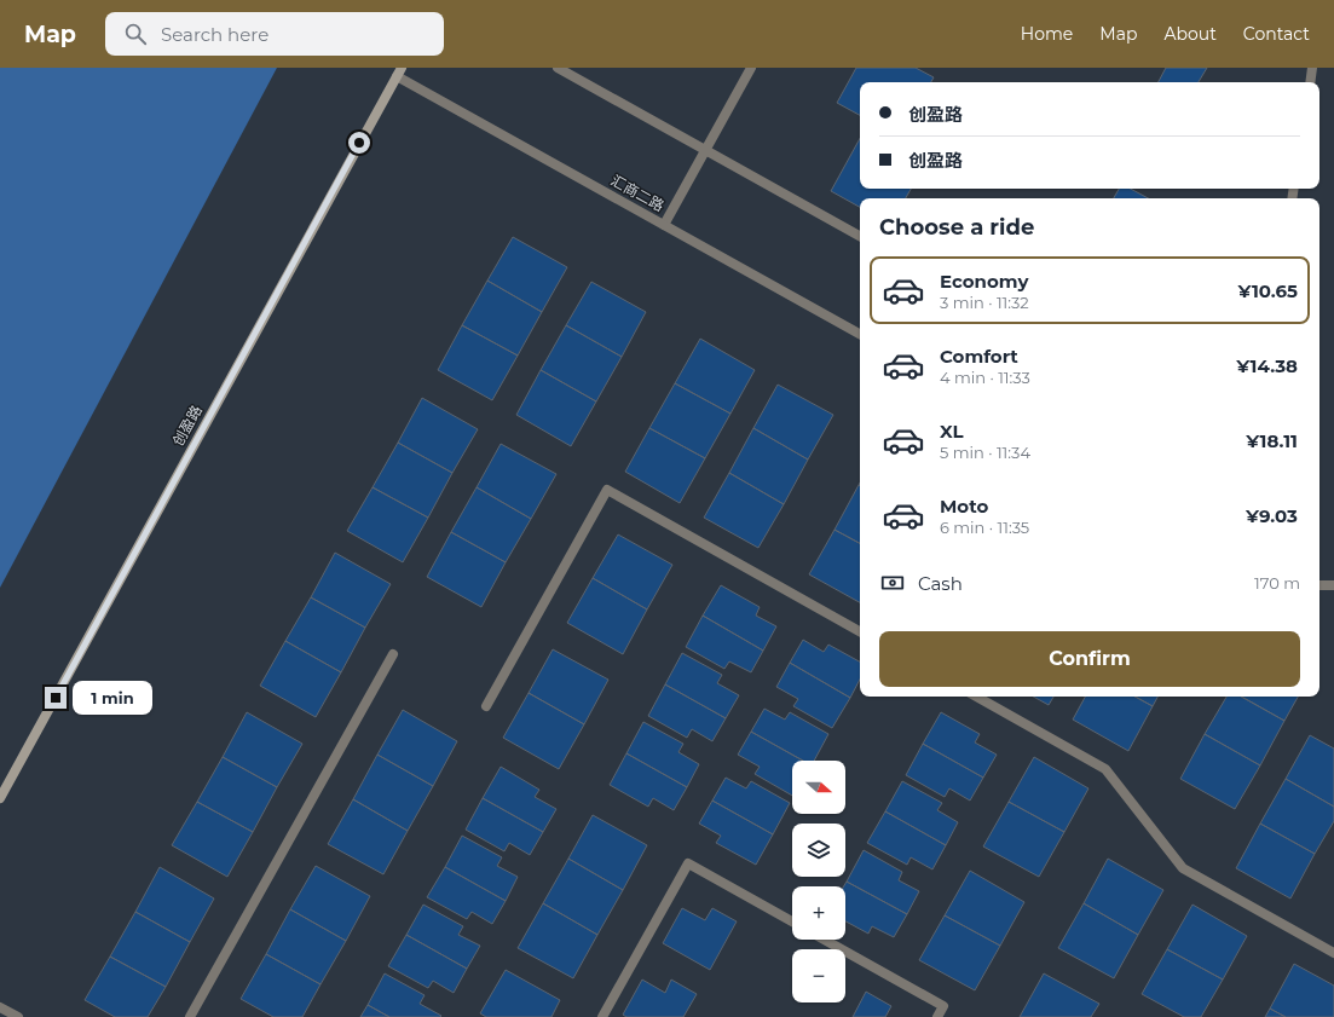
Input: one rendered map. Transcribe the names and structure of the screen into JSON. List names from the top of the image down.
{
  "streets": {
    "street": ["汇商二路", "创盈路"]
  },
  "crossings": [
    ["汇商二路", "创盈路"]
  ],
  "north": "right",
  "page": {
    "header": "Map",
    "search": "Search here",
    "nav": [
      "Home",
      "Map",
      "About",
      "Contact"
    ],
    "banner": ["创盈路", "创盈路"],
    "heading": "Choose a ride",
    "list": [
      {
        "name": "Economy",
        "note": "3 min · 11:32",
        "value": "¥10.65"
      },
      {
        "name": "Comfort",
        "note": "4 min · 11:33",
        "value": "¥14.38"
      },
      {
        "name": "XL",
        "note": "5 min · 11:34",
        "value": "¥18.11"
      },
      {
        "name": "Moto",
        "note": "6 min · 11:35",
        "value": "¥9.03"
      }
    ],
    "pay": ["Cash", "170 m"],
    "buttons": "Confirm",
    "bubble": "1 min",
    "map_buttons": ["+", "−"]
  }
}
